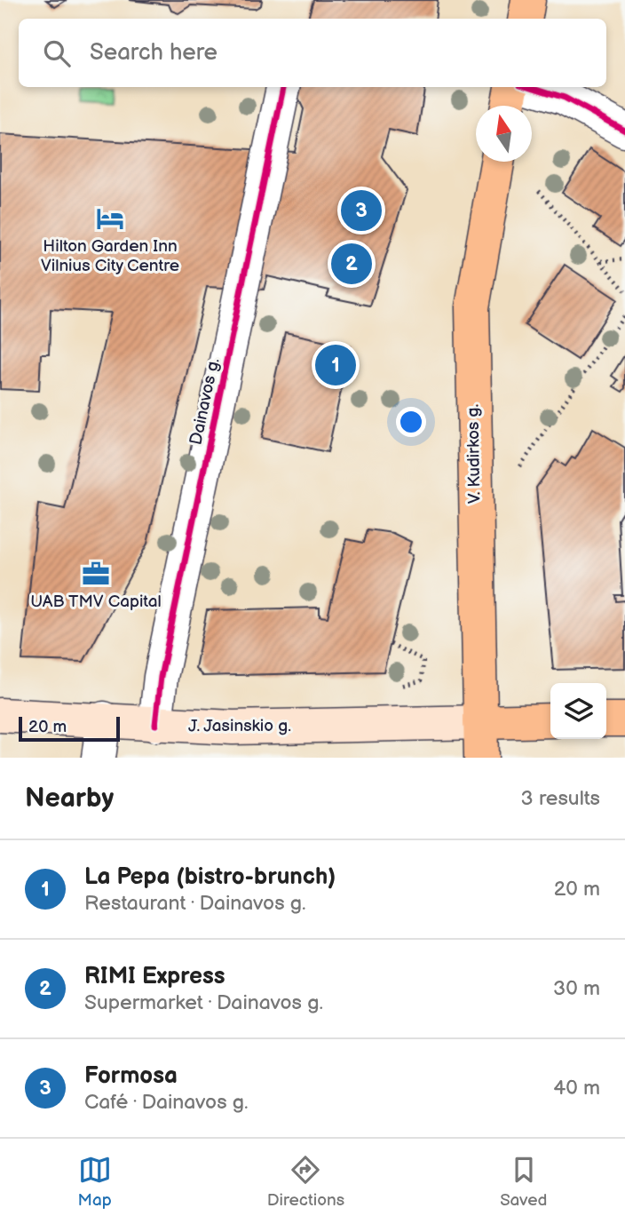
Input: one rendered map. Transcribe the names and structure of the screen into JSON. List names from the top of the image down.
{
  "streets": {
    "main road": ["V. Kudirkos g.", "J. Jasinskio g."],
    "street": ["Dainavos g."]
  },
  "crossings": [
    ["Dainavos g.", "J. Jasinskio g."],
    ["V. Kudirkos g.", "J. Jasinskio g."]
  ],
  "places": {
    "hotel": ["Hilton Garden Inn Vilnius City Centre"],
    "office": ["UAB TMV Capital"]
  },
  "scale_bar": "20 m",
  "north": "top",
  "page": {
    "search": "Search here",
    "pins": ["3", "2", "1"],
    "scale": "20 m",
    "heading": ["Nearby", "3 results"],
    "list": [
      {
        "mark": "1",
        "name": "La Pepa (bistro-brunch)",
        "note": "Restaurant · Dainavos g.",
        "value": "20 m"
      },
      {
        "mark": "2",
        "name": "RIMI Express",
        "note": "Supermarket · Dainavos g.",
        "value": "30 m"
      },
      {
        "mark": "3",
        "name": "Formosa",
        "note": "Café · Dainavos g.",
        "value": "40 m"
      }
    ],
    "nav": ["Map", "Directions", "Saved"]
  }
}
